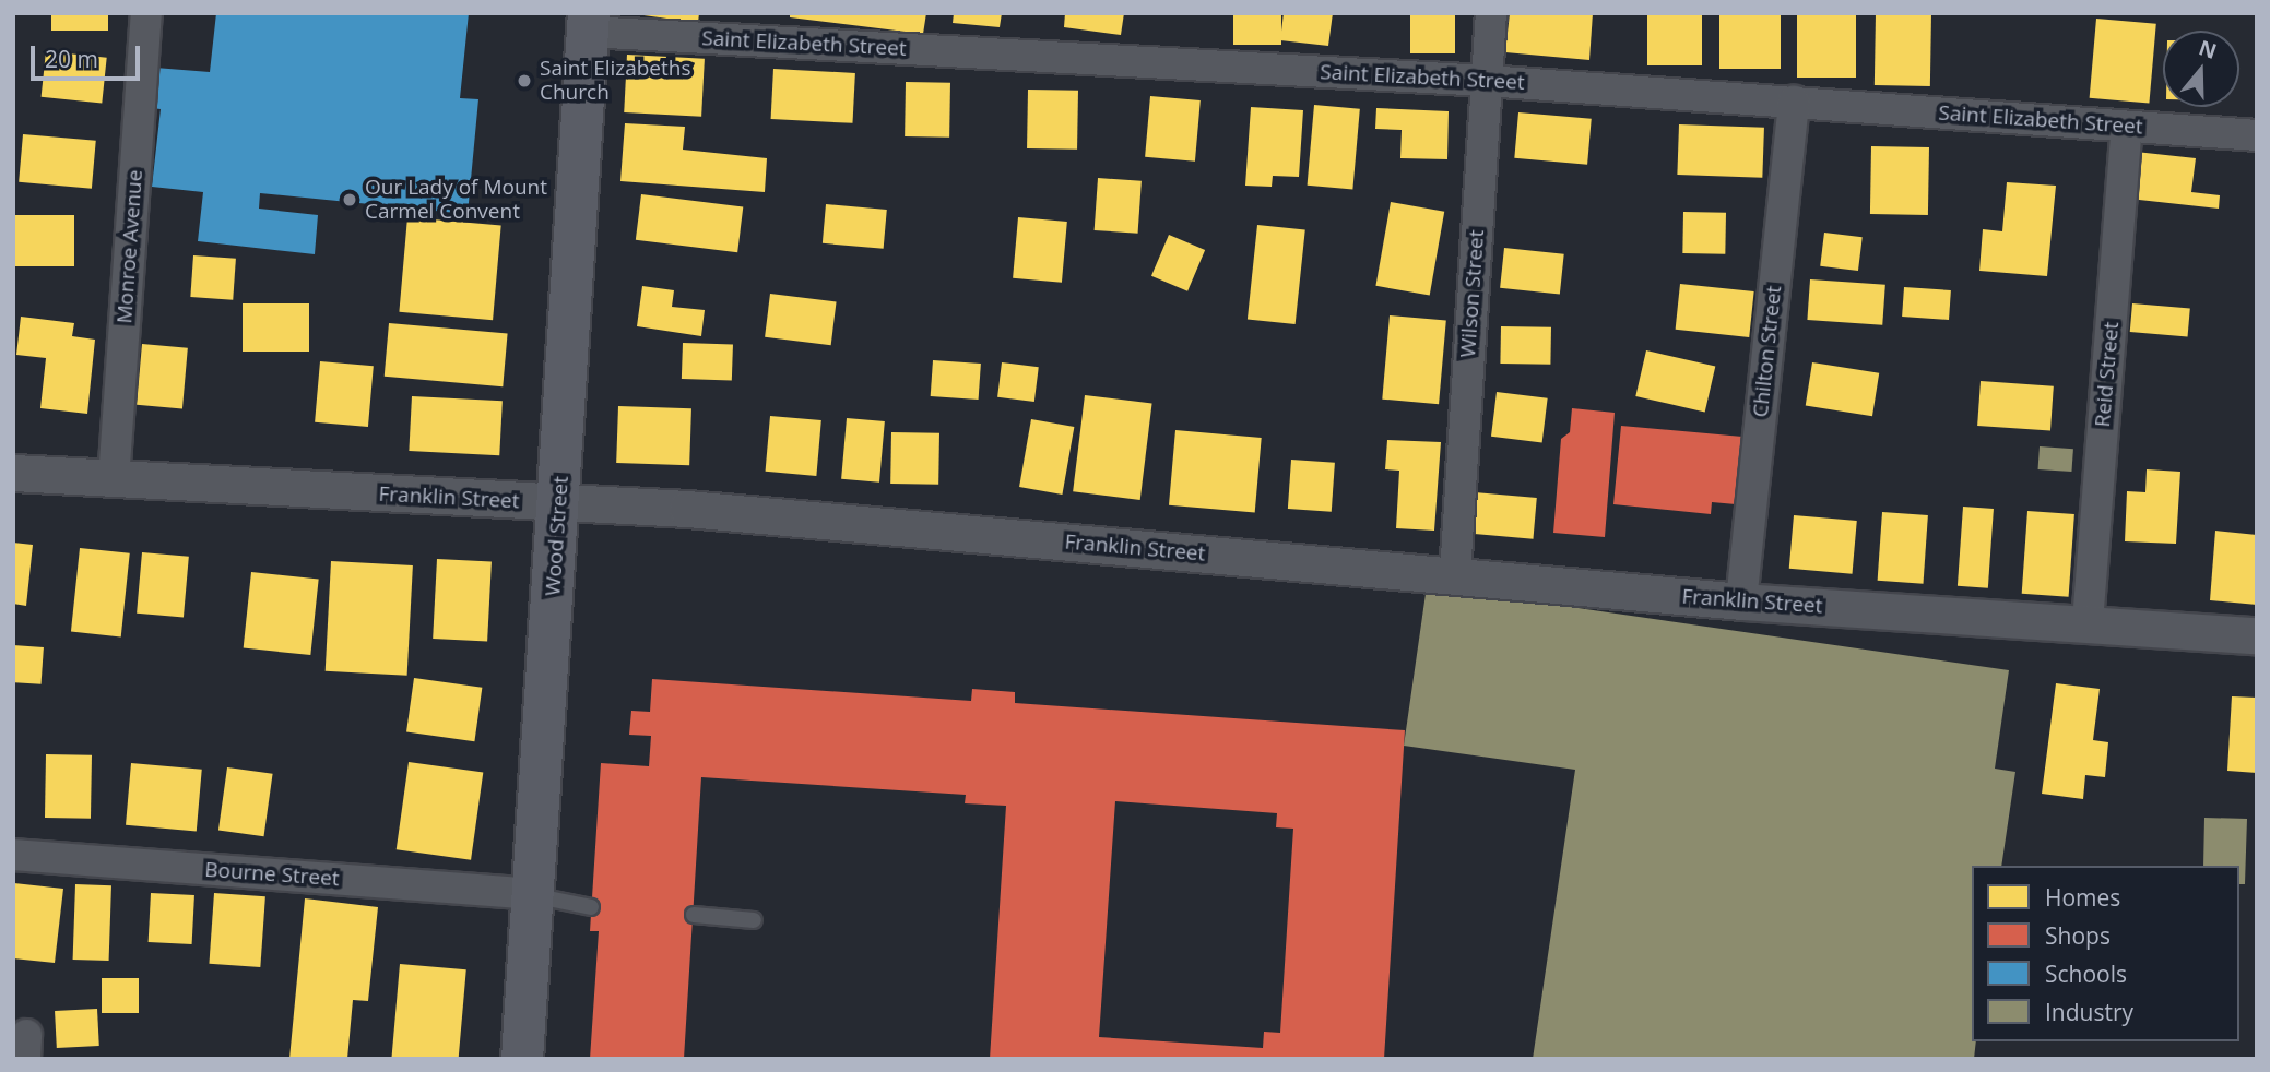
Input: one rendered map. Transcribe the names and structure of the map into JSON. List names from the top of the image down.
{
  "streets": {
    "main road": ["Wood Street"],
    "street": [
      "Saint Elizabeth Street",
      "Monroe Avenue",
      "Wilson Street",
      "Chilton Street",
      "Reid Street",
      "Franklin Street",
      "Bourne Street"
    ]
  },
  "crossings": [
    ["Saint Elizabeth Street", "Wilson Street"],
    ["Saint Elizabeth Street", "Chilton Street"],
    ["Saint Elizabeth Street", "Reid Street"],
    ["Saint Elizabeth Street", "Wood Street"],
    ["Monroe Avenue", "Franklin Street"],
    ["Wilson Street", "Franklin Street"],
    ["Chilton Street", "Franklin Street"],
    ["Reid Street", "Franklin Street"],
    ["Franklin Street", "Wood Street"],
    ["Wood Street", "Bourne Street"]
  ],
  "places": ["Saint Elizabeths Church", "Our Lady of Mount Carmel Convent"],
  "legend": [
    "Homes",
    "Shops",
    "Schools",
    "Industry"
  ],
  "scale_bar": "20 m",
  "north": "top"
}
